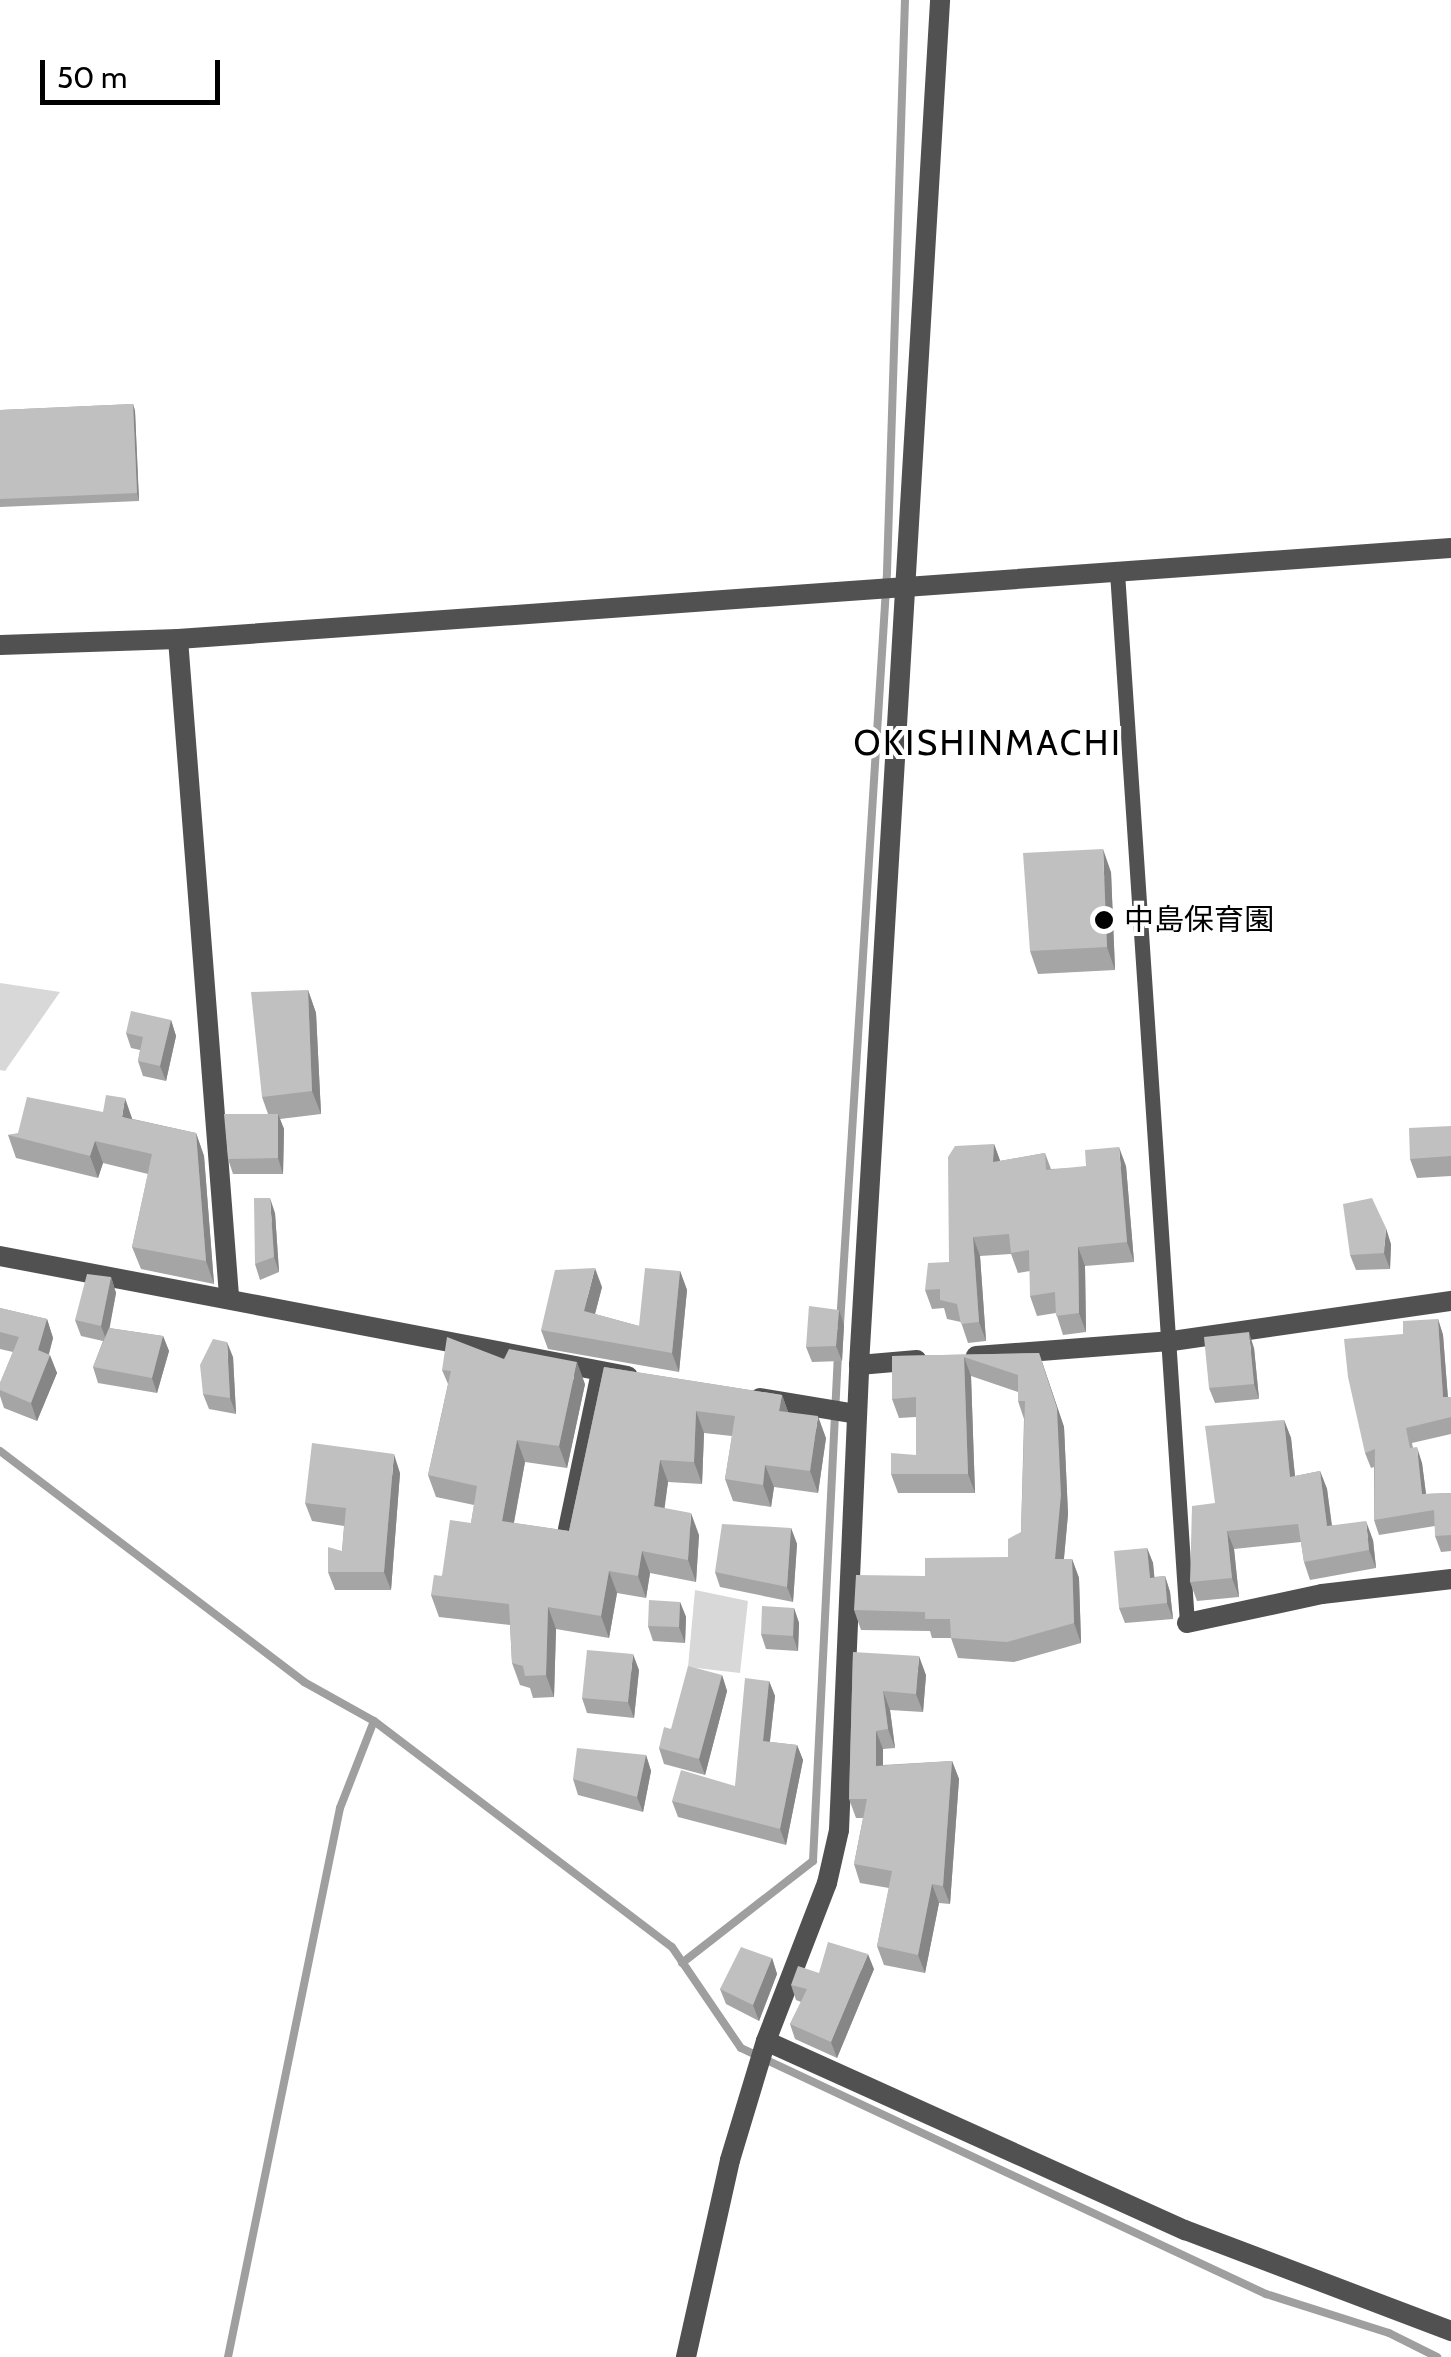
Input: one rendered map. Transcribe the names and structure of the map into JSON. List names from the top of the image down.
{
  "districts": ["OKISHINMACHI"],
  "places": ["中島保育園"],
  "scale_bar": "50 m"
}
